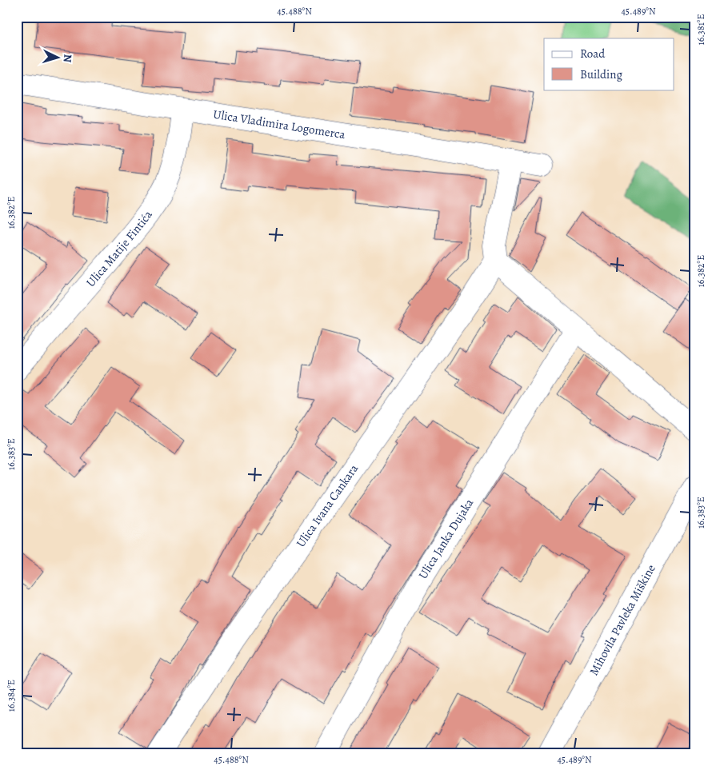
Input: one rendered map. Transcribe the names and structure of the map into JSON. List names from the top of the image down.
{
  "streets": {
    "street": [
      "Ulica Vladimira Logomerca",
      "Ulica Matije Fintića",
      "Ulica Ivana Cankara",
      "Ulica Janka Dujaka",
      "Mihovila Pavleka Miškine"
    ]
  },
  "crossings": [
    ["Ulica Vladimira Logomerca", "Ulica Matije Fintića"]
  ],
  "legend": ["Road", "Building"],
  "north": "right",
  "coordinates": [
    "45.488°N",
    "45.489°N",
    "16.381°E",
    "16.382°E",
    "16.383°E",
    "16.384°E"
  ]
}
